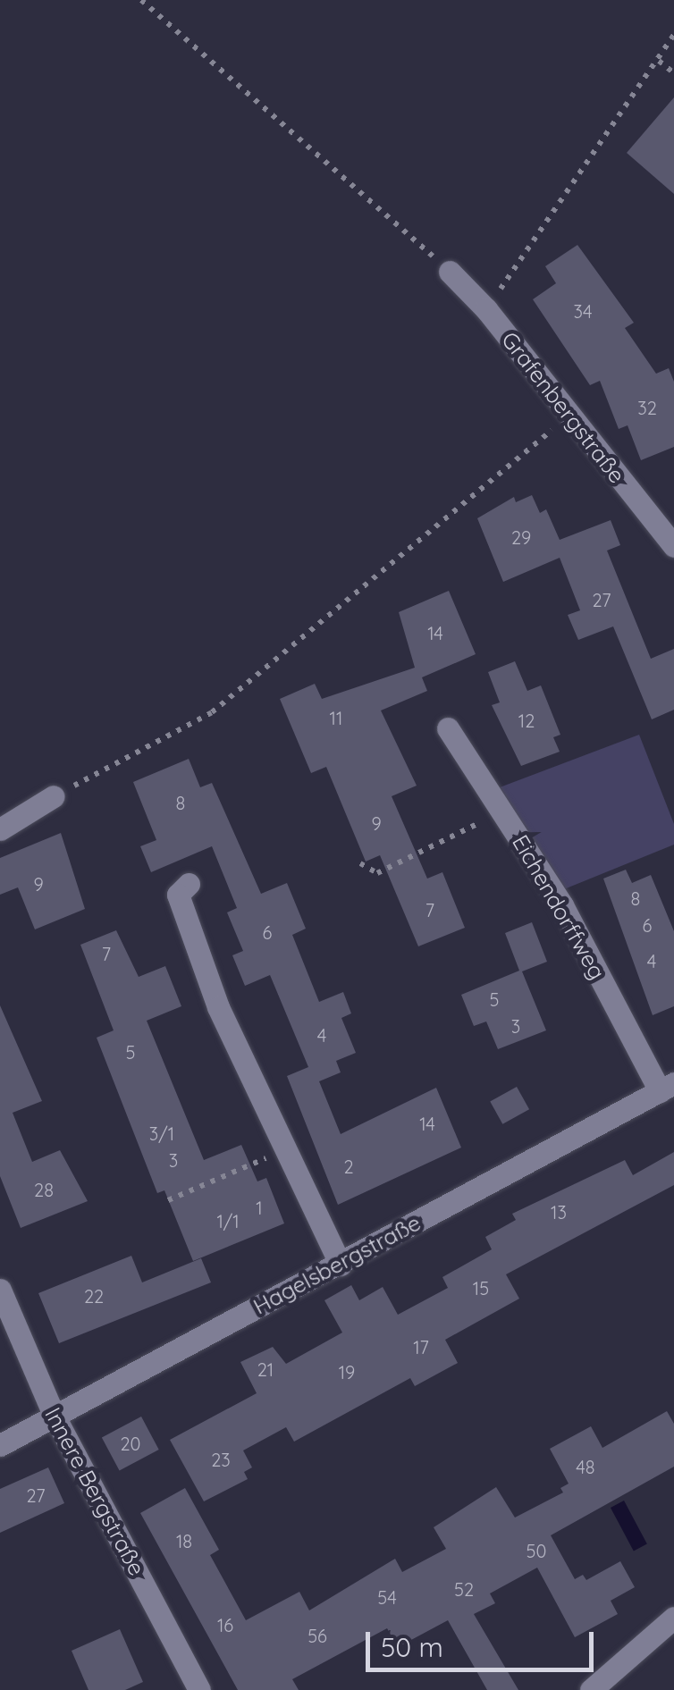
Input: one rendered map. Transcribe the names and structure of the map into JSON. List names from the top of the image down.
{
  "streets": {
    "street": [
      "Grafenbergstraße",
      "Eichendorffweg",
      "Hagelsbergstraße",
      "Innere Bergstraße"
    ]
  },
  "crossings": [
    ["Eichendorffweg", "Hagelsbergstraße"],
    ["Hagelsbergstraße", "Innere Bergstraße"]
  ],
  "house_numbers": [
    "34",
    "32",
    "29",
    "27",
    "14",
    "11",
    "12",
    "8",
    "9",
    "9",
    "8",
    "7",
    "6",
    "6",
    "7",
    "4",
    "5",
    "3",
    "4",
    "5",
    "14",
    "3/1",
    "3",
    "2",
    "28",
    "1",
    "13",
    "1/1",
    "15",
    "22",
    "17",
    "21",
    "19",
    "20",
    "23",
    "48",
    "27",
    "18",
    "50",
    "52",
    "54",
    "16",
    "56"
  ],
  "scale_bar": "50 m"
}
